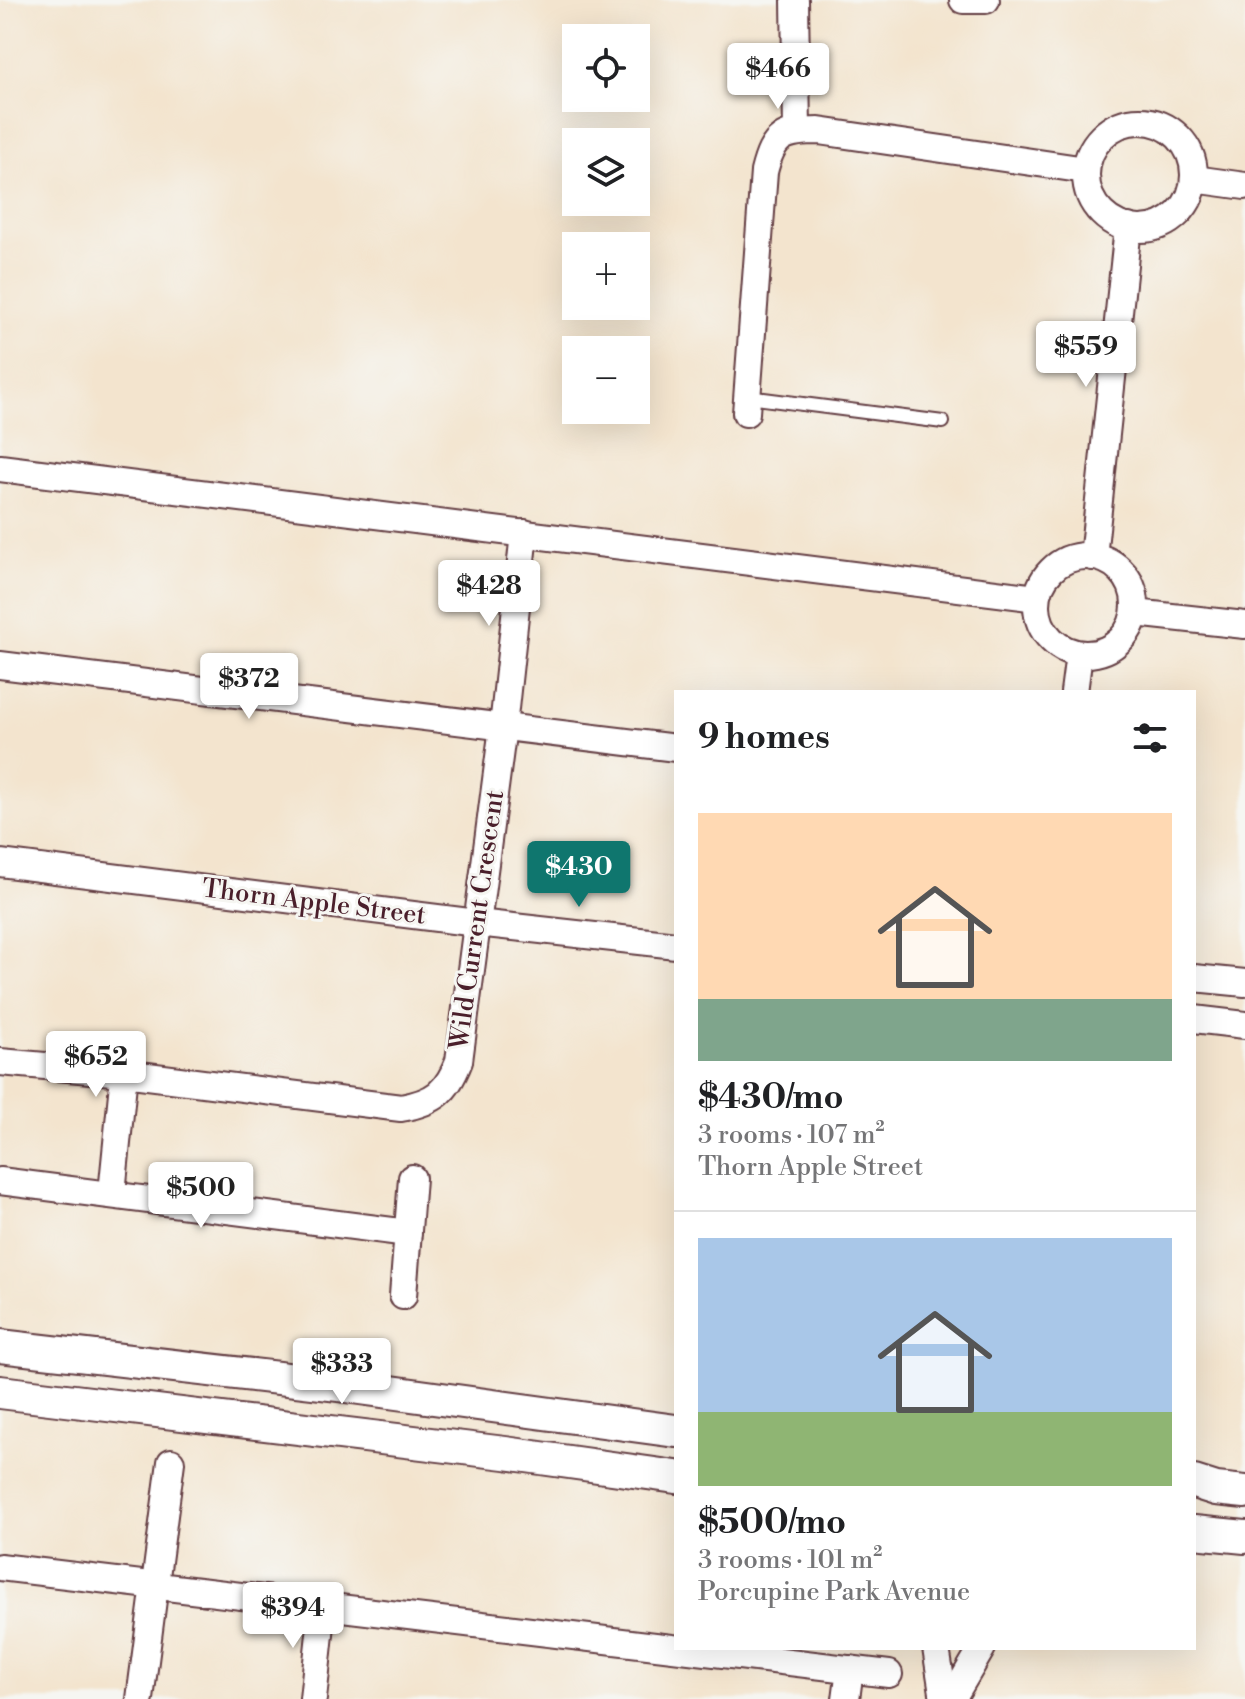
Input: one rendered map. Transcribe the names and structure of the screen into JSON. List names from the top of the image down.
{
  "streets": {
    "street": ["Thorn Apple Street", "Wild Current Crescent"]
  },
  "crossings": [
    ["Thorn Apple Street", "Wild Current Crescent"]
  ],
  "page": {
    "map_buttons": ["+", "−"],
    "price": [
      "$466",
      "$559",
      "$428",
      "$372",
      "$430",
      "$652",
      "$500",
      "$333",
      "$394"
    ],
    "heading": "9 homes",
    "list": [
      {
        "name": "$430/mo",
        "note": "3 rooms · 107 m² · Thorn Apple Street"
      },
      {
        "name": "$500/mo",
        "note": "3 rooms · 101 m² · Porcupine Park Avenue"
      }
    ]
  }
}
